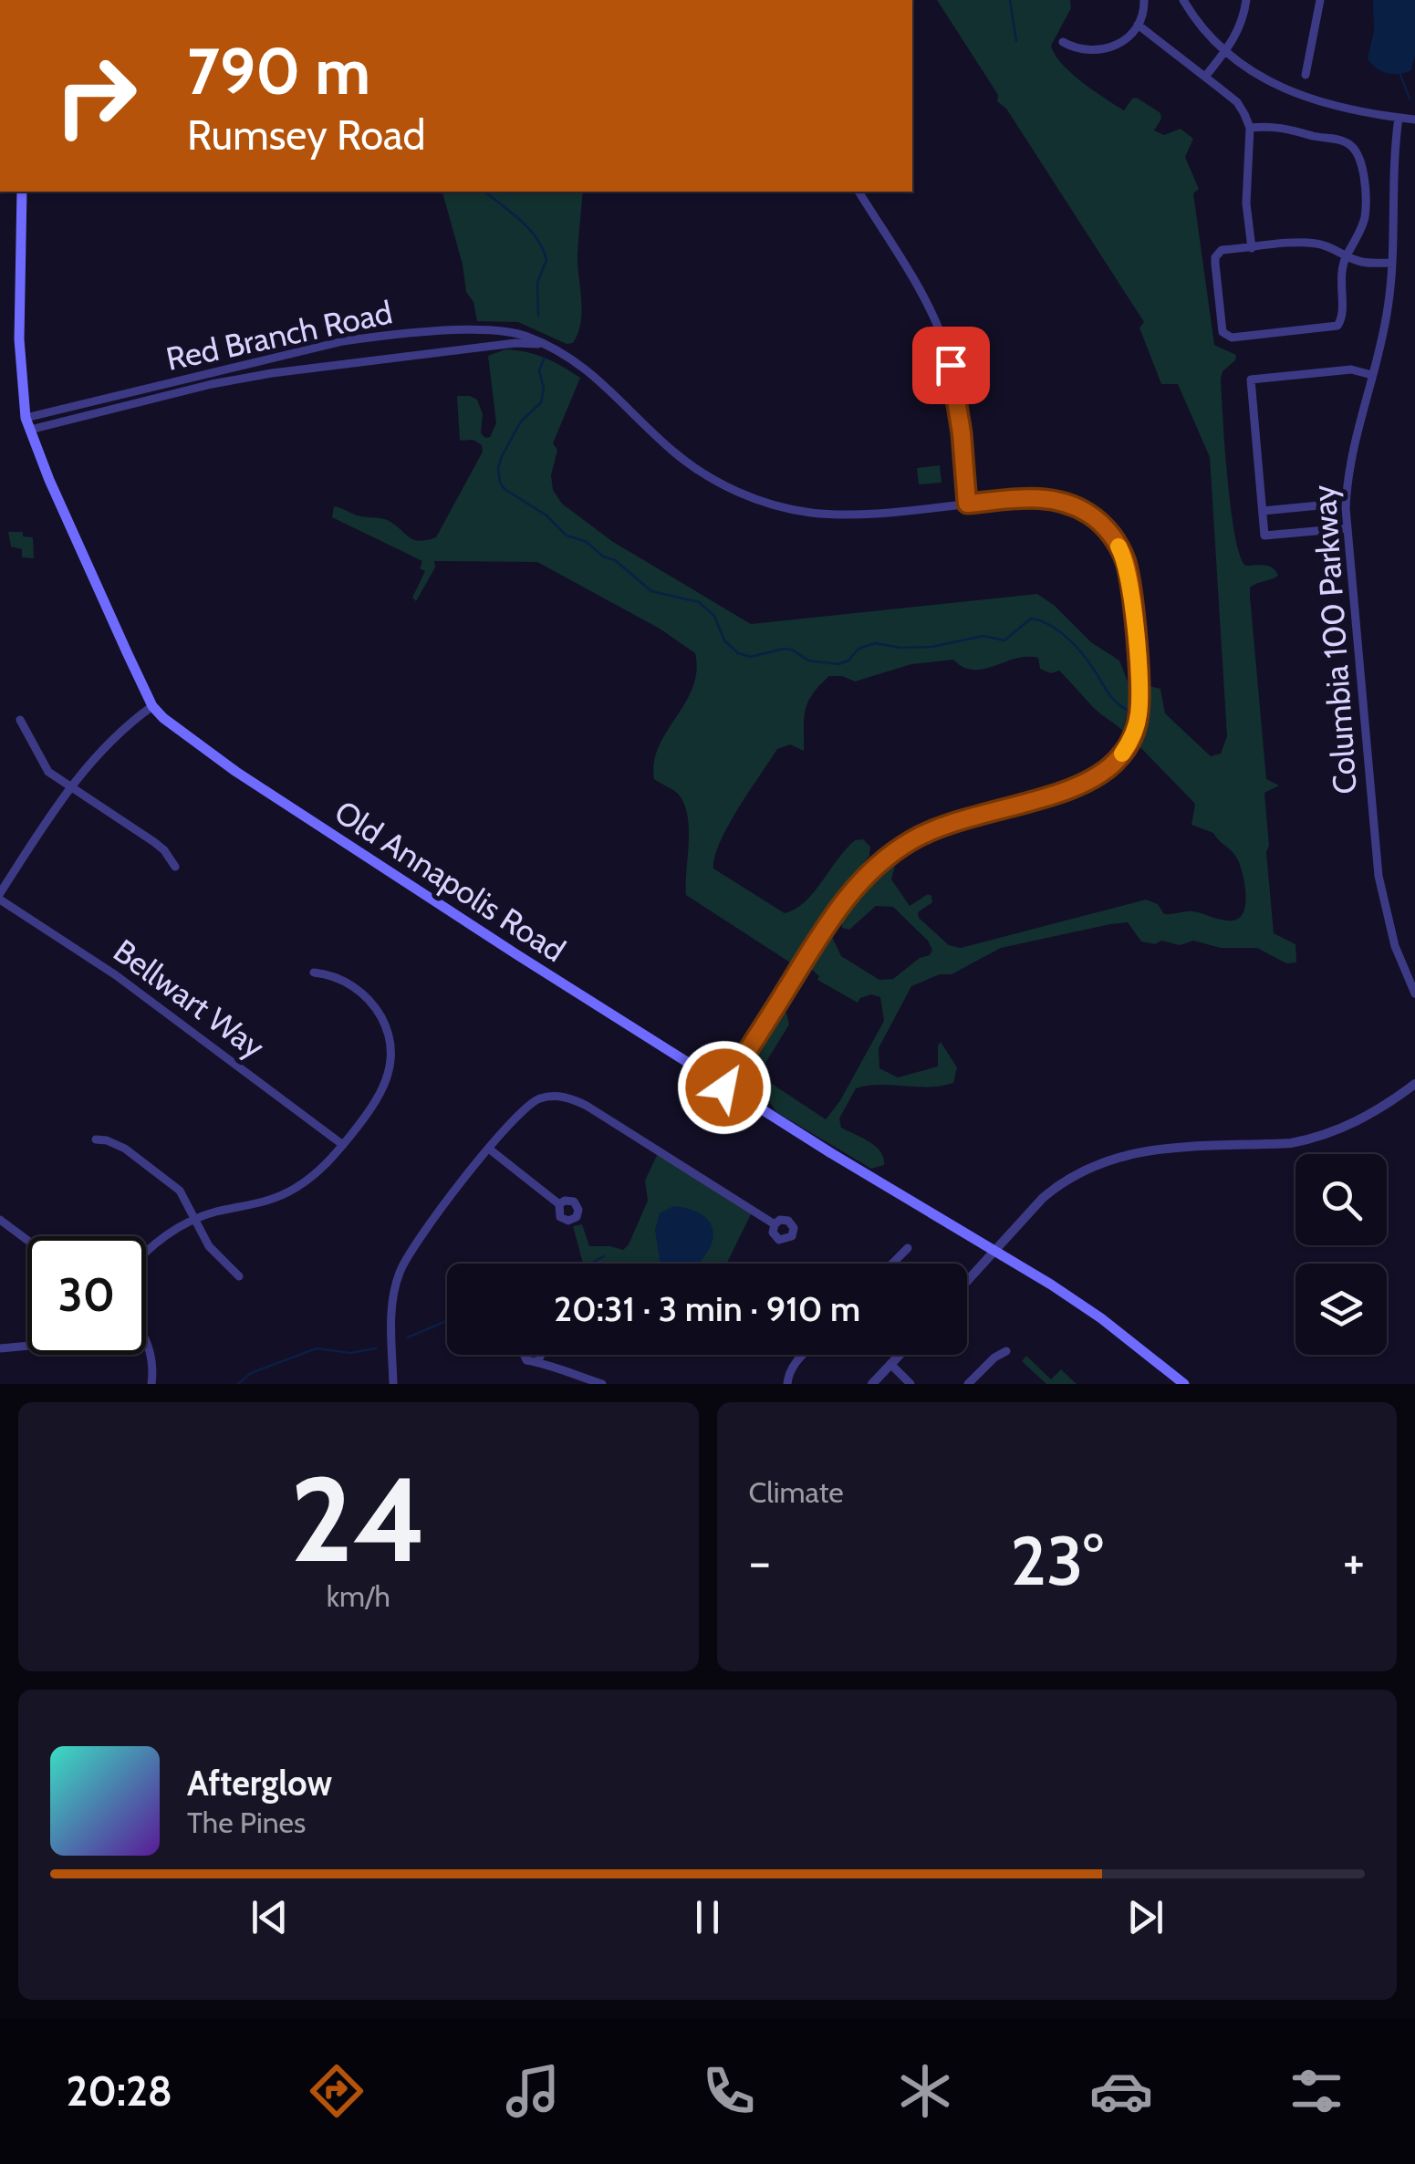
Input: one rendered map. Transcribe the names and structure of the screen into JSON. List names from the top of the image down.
{
  "streets": {
    "main road": ["Old Annapolis Road"],
    "street": ["Red Branch Road", "Columbia 100 Parkway", "Bellwart Way"]
  },
  "crossings": [
    ["Red Branch Road", "Old Annapolis Road"]
  ],
  "page": {
    "turn": ["790 m", "Rumsey Road"],
    "limit": "30",
    "trip": "20:31 · 3 min · 910 m",
    "tile": [
      ["24", "km/h"],
      "Climate"
    ],
    "heat": ["−", "23°", "+"],
    "song": ["Afterglow", "The Pines"],
    "tabs": "20:28"
  }
}
